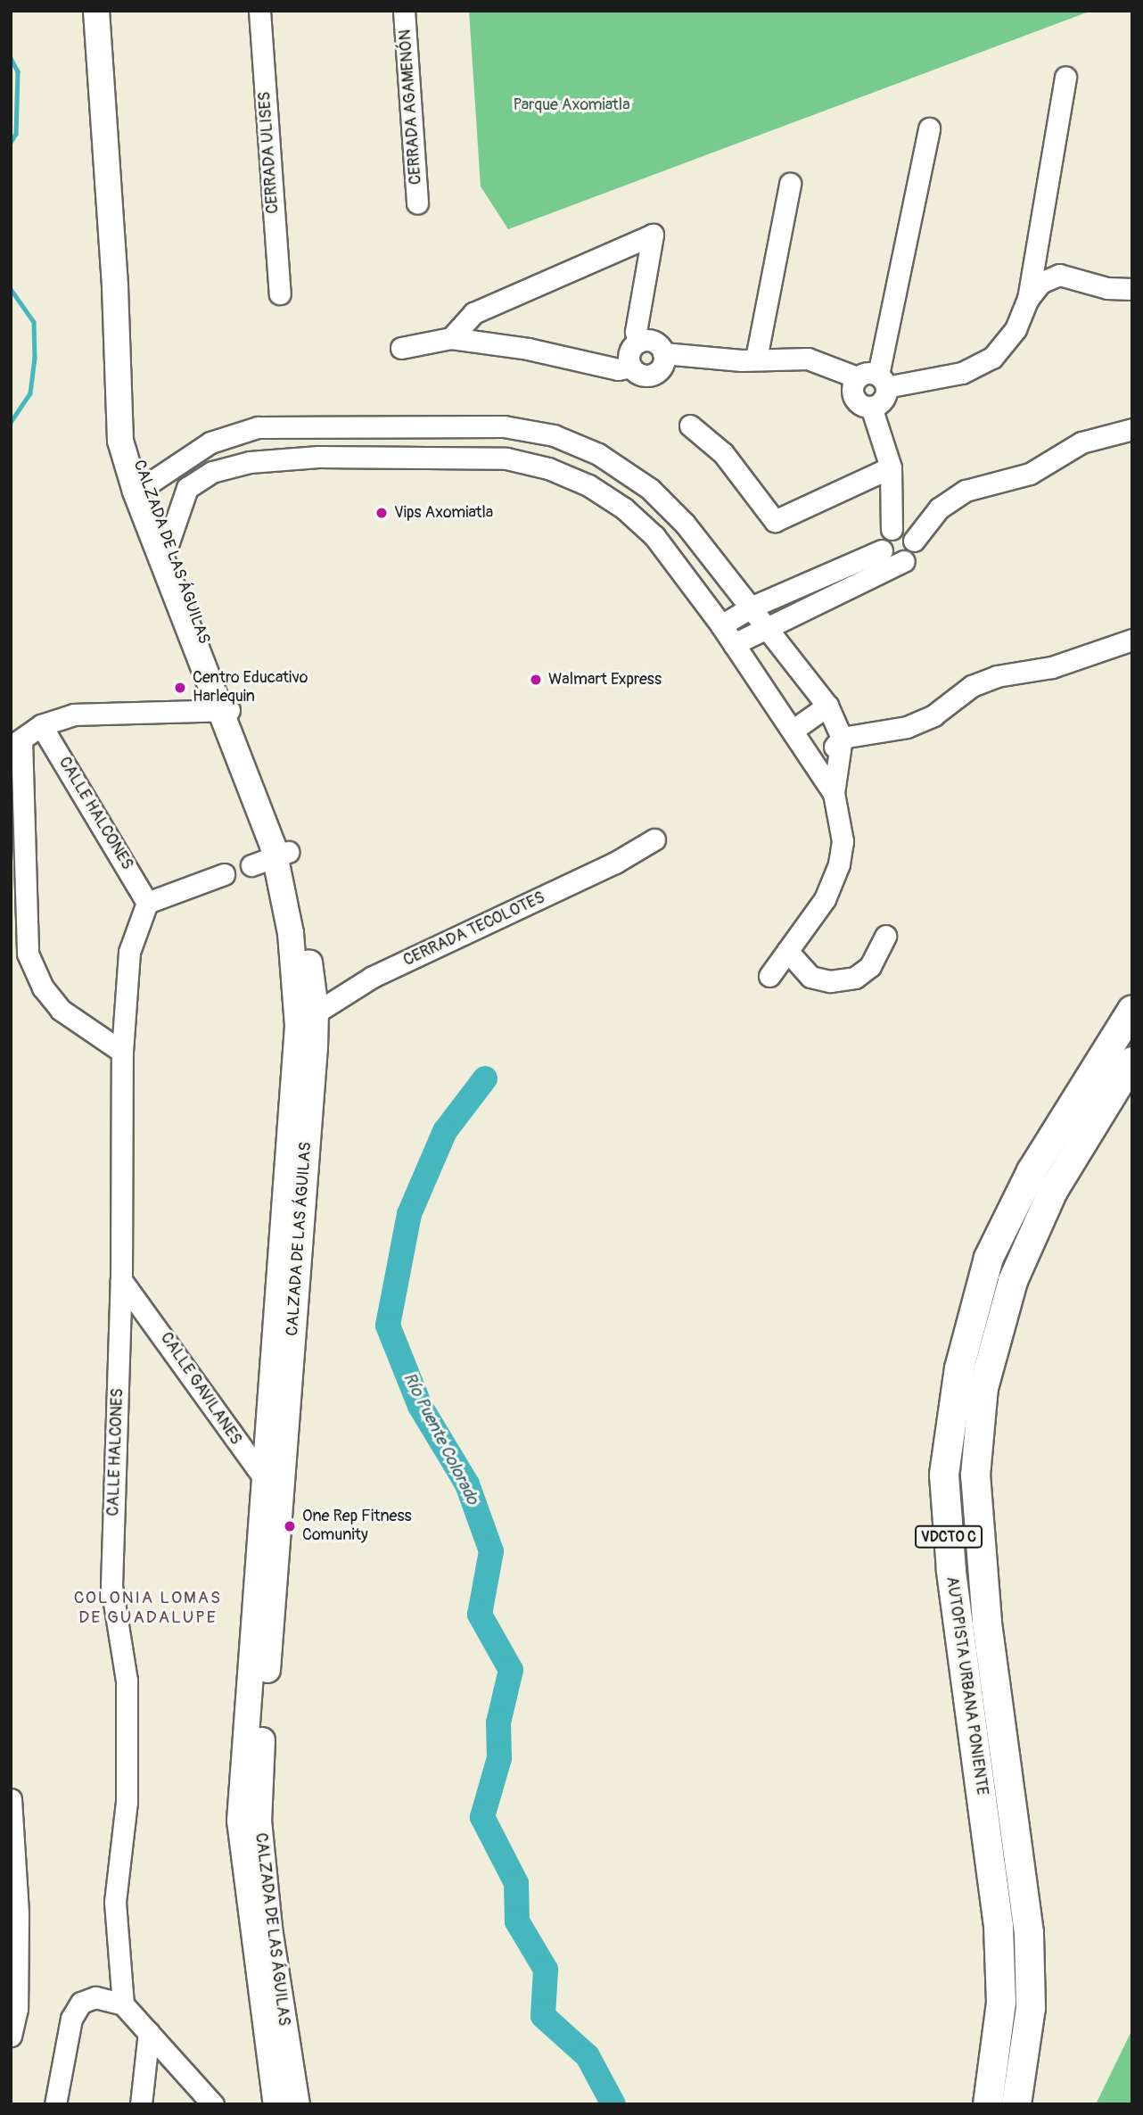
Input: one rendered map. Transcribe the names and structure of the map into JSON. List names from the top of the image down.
{
  "streets": {
    "highway": ["VDCTO C", "AUTOPISTA URBANA PONIENTE"],
    "main road": ["CALZADA DE LAS ÁGUILAS"],
    "street": [
      "CERRADA AGAMENÓN",
      "CERRADA ULISES",
      "CALLE HALCONES",
      "CERRADA TECOLOTES",
      "CALLE GAVILANES"
    ]
  },
  "crossings": [
    ["CALZADA DE LAS ÁGUILAS", "CERRADA TECOLOTES"],
    ["CALZADA DE LAS ÁGUILAS", "CALLE GAVILANES"],
    ["CALLE HALCONES", "CALLE GAVILANES"]
  ],
  "districts": ["COLONIA LOMAS DE GUADALUPE"],
  "water": ["Río Puente Colorado"],
  "parks": ["Parque Axomiatla"],
  "places": [
    "Vips Axomiatla",
    "Walmart Express",
    "Centro Educativo Harlequin",
    "One Rep Fitness Comunity"
  ]
}
